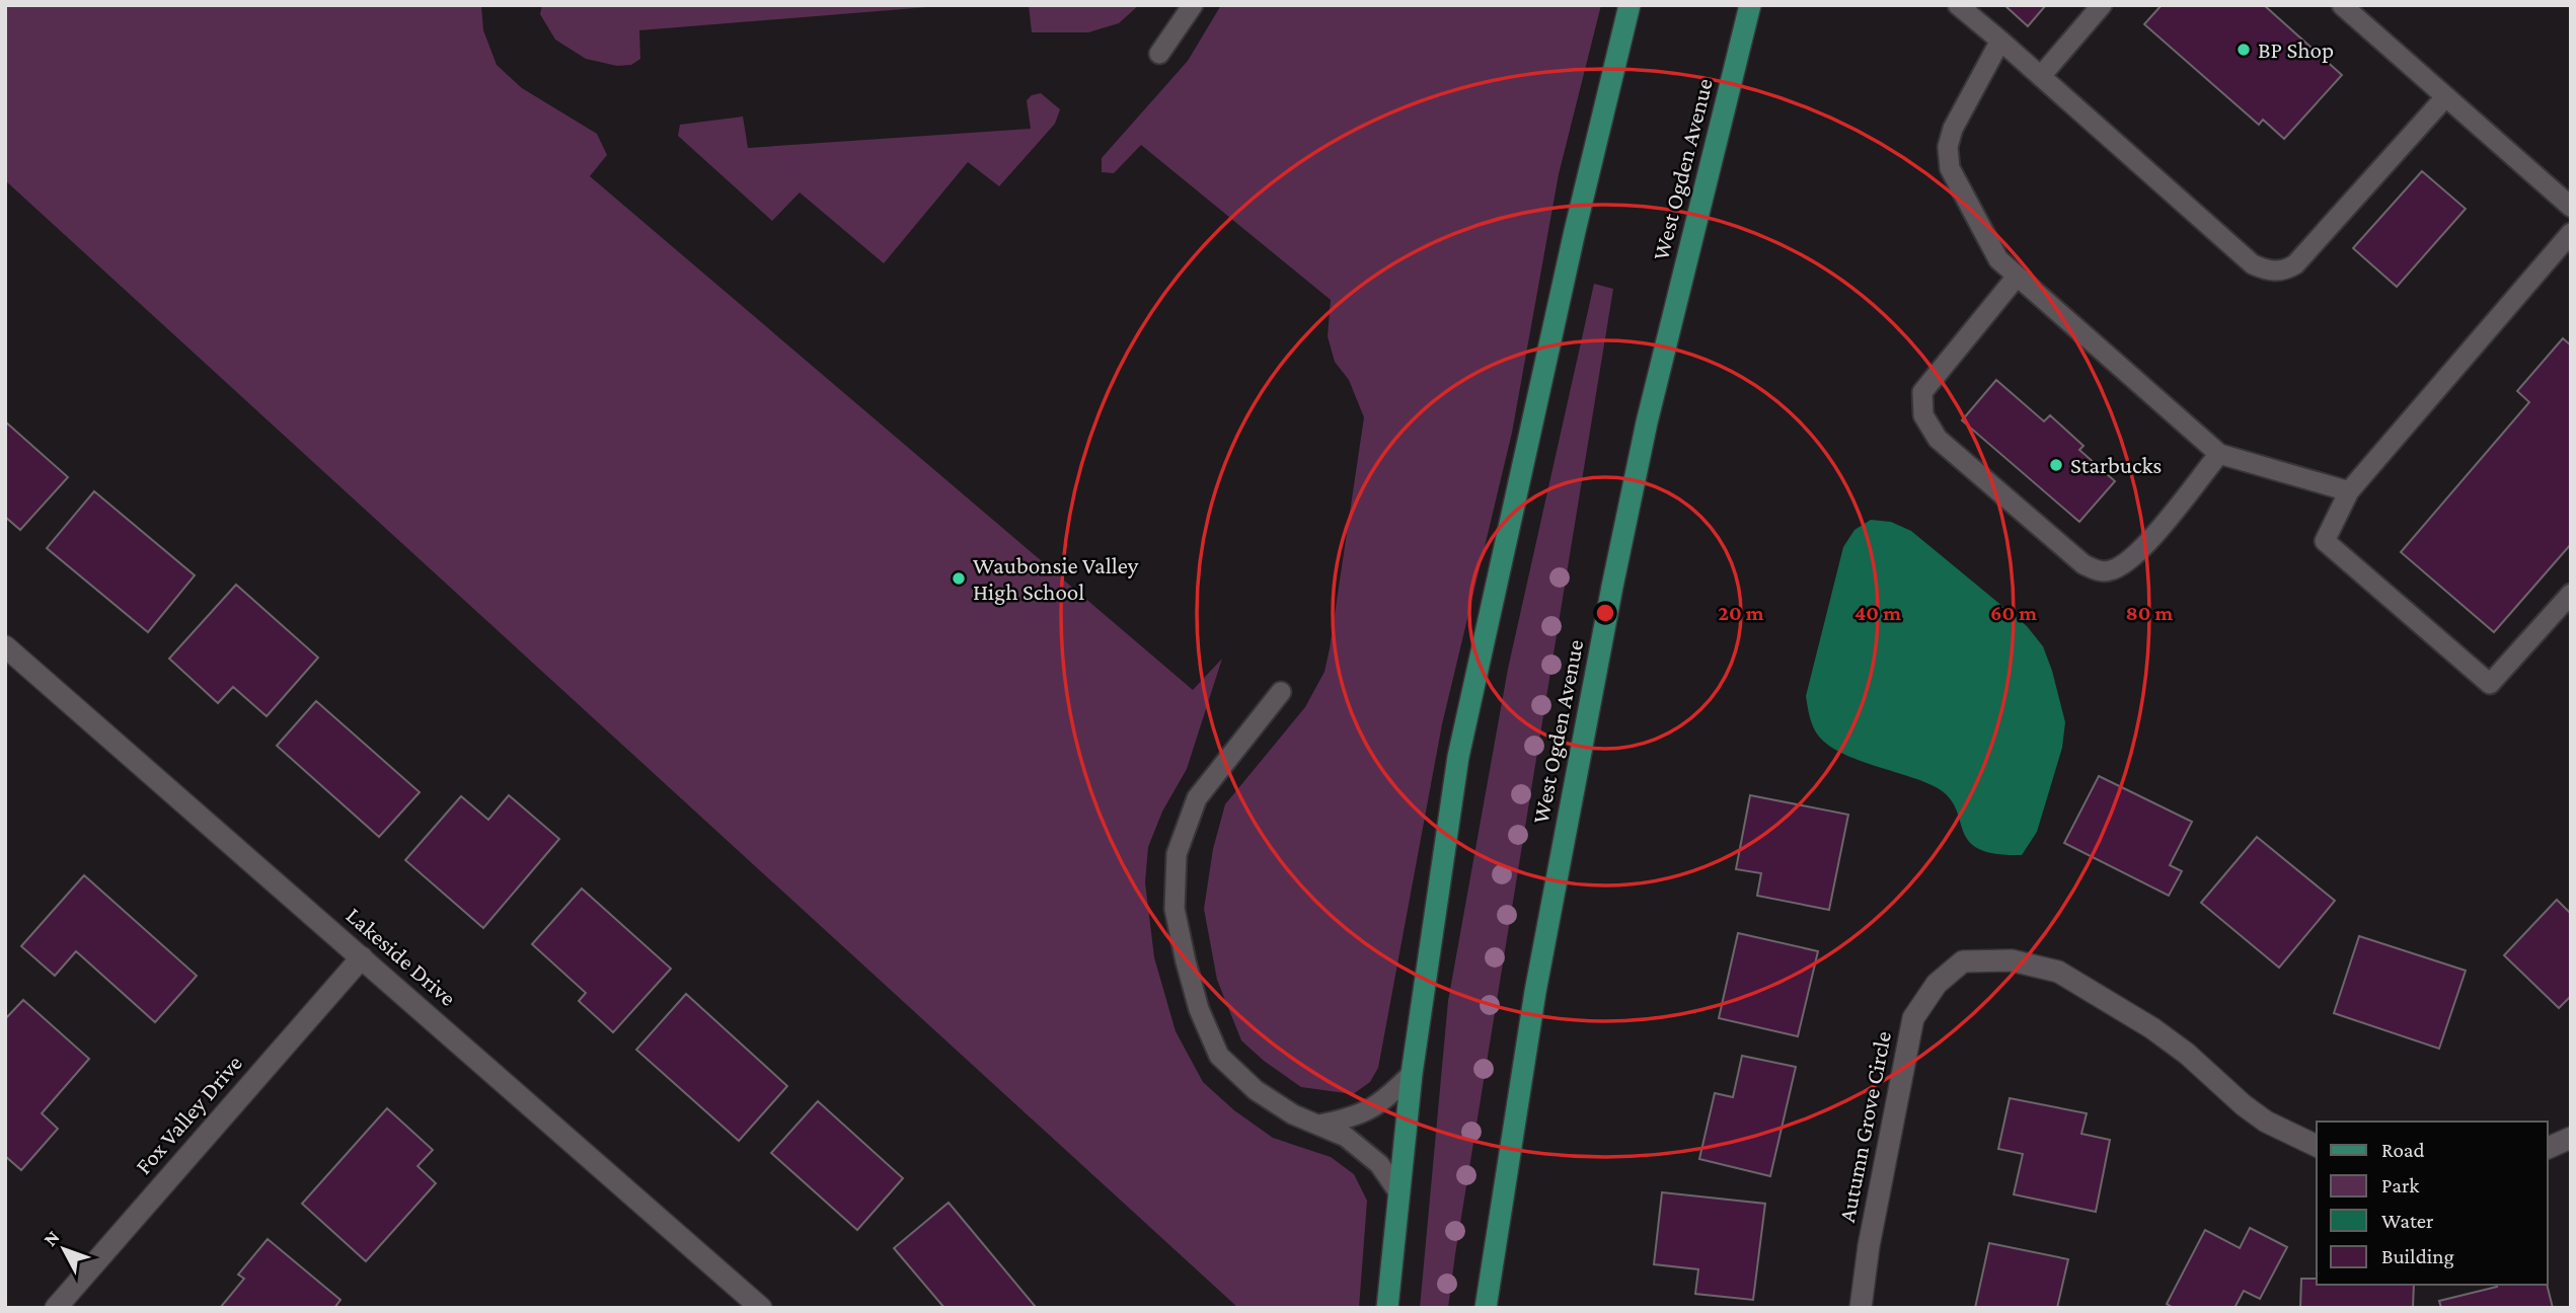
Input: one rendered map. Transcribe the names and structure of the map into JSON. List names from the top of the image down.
{
  "streets": {
    "main road": ["West Ogden Avenue"],
    "street": ["Lakeside Drive", "Fox Valley Drive", "Autumn Grove Circle"]
  },
  "crossings": [
    ["Lakeside Drive", "Fox Valley Drive"]
  ],
  "places": ["BP Shop", "Starbucks", "Waubonsie Valley High School"],
  "legend": [
    "Road",
    "Park",
    "Water",
    "Building"
  ],
  "north": "top left",
  "rings": [
    "20 m",
    "40 m",
    "60 m",
    "80 m"
  ]
}
